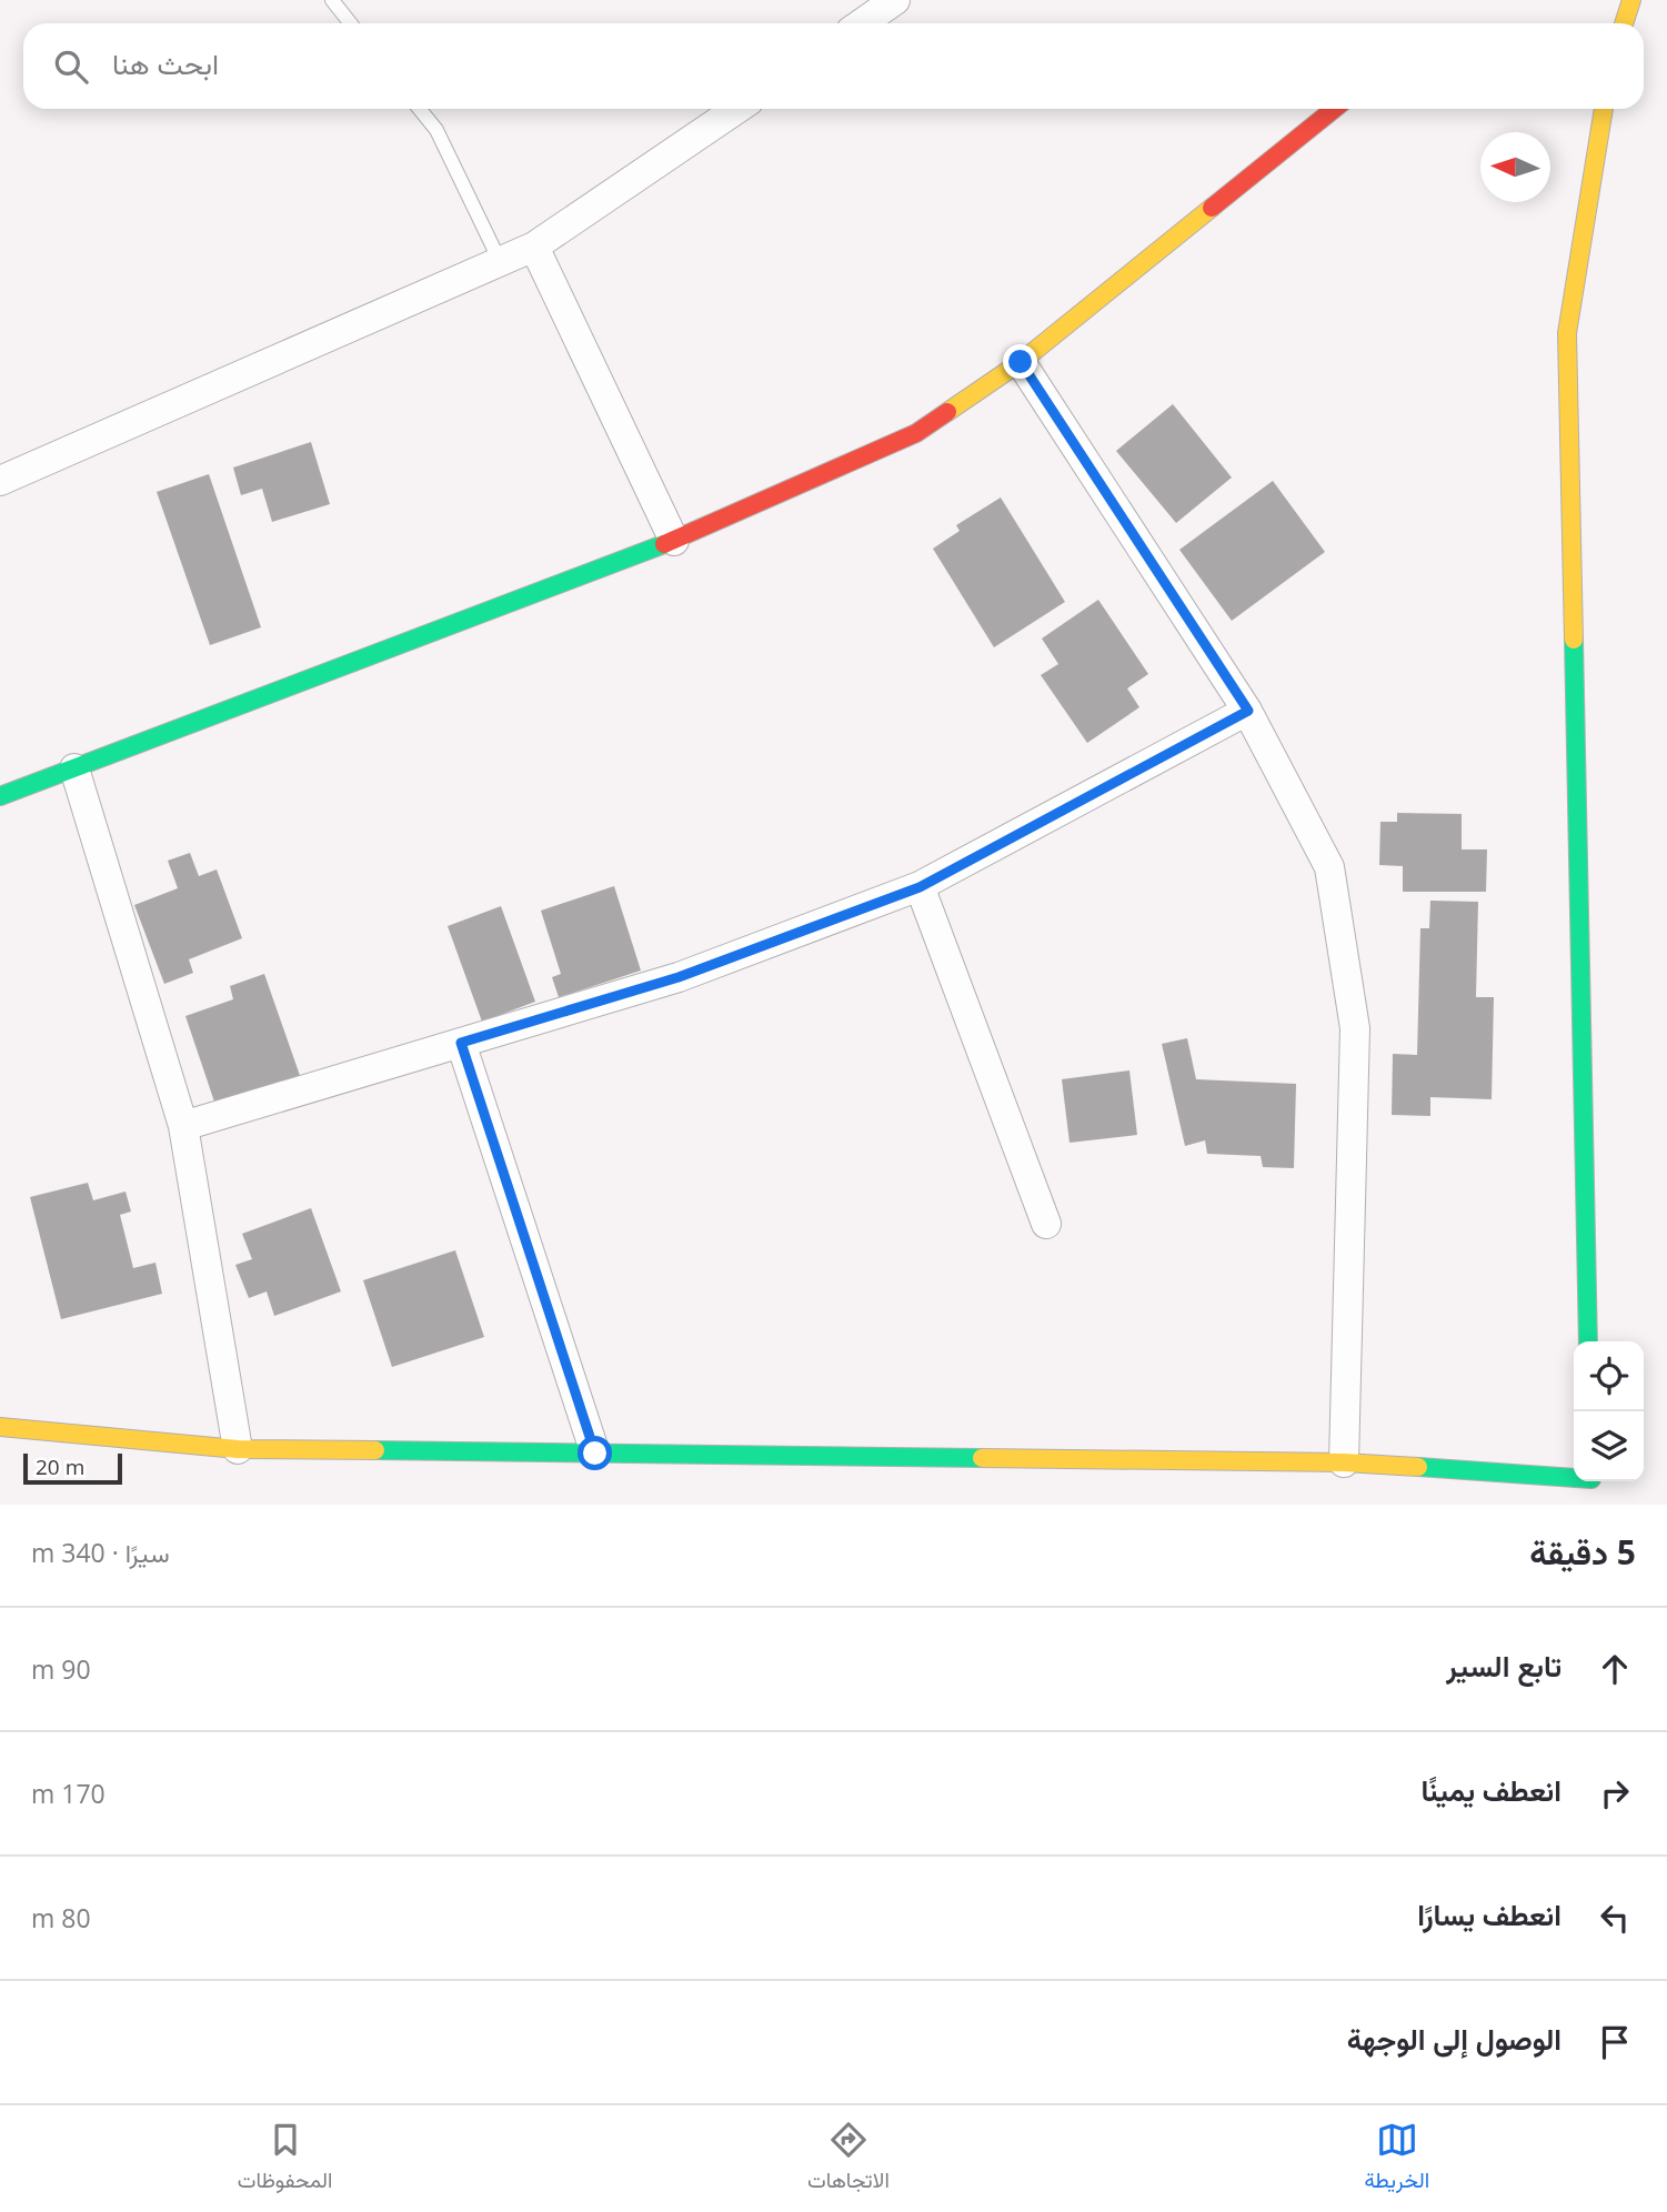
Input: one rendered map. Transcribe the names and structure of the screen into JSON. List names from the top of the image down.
{
  "scale_bar": "20 m",
  "north": "left",
  "page": {
    "search": "ابحث هنا",
    "scale": "20 m",
    "heading": ["5 دقيقة", "سيرًا · 340 m"],
    "list": [
      ["تابع السير", "90 m"],
      ["انعطف يمينًا", "170 m"],
      ["انعطف يسارًا", "80 m"],
      "الوصول إلى الوجهة"
    ],
    "nav": ["الخريطة", "الاتجاهات", "المحفوظات"]
  }
}
